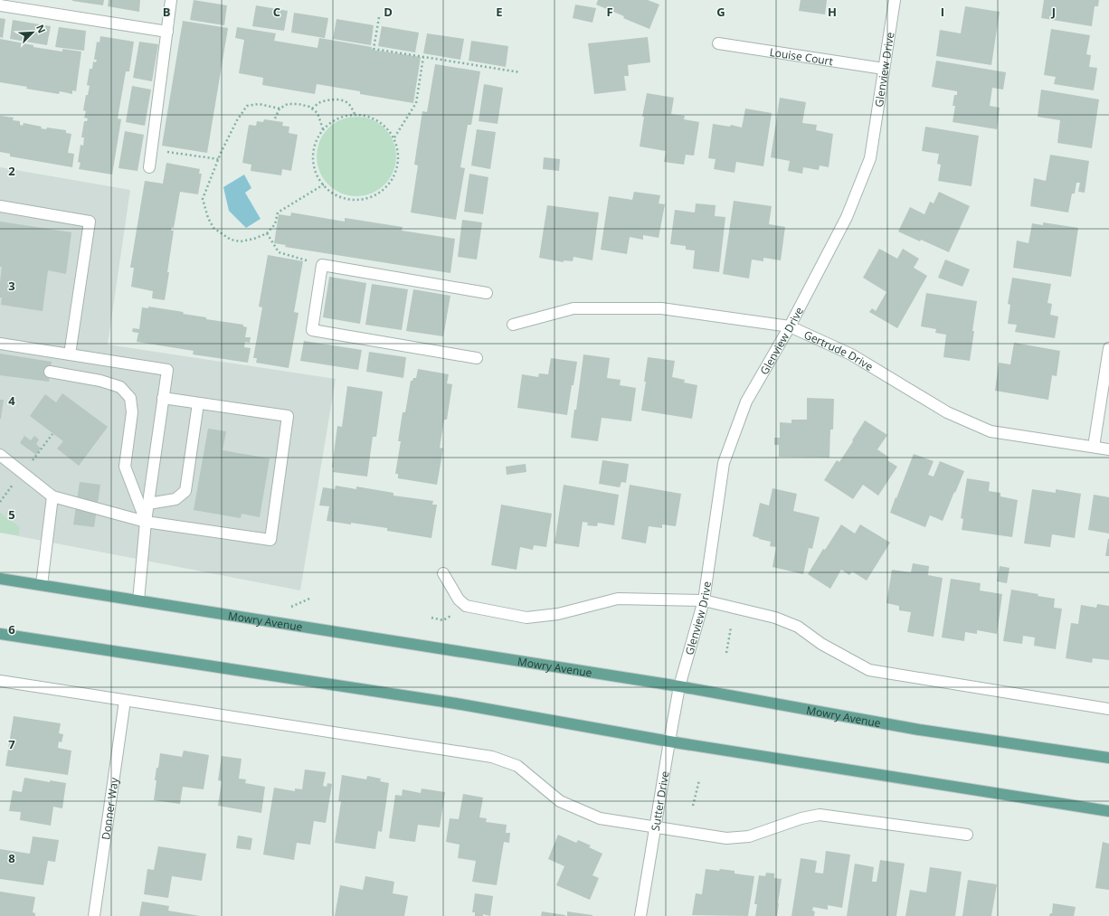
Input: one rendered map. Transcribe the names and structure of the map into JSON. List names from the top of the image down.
{
  "streets": {
    "main road": ["Mowry Avenue"],
    "street": [
      "Louise Court",
      "Glenview Drive",
      "Gertrude Drive",
      "Sutter Drive",
      "Donner Way"
    ]
  },
  "crossings": [
    ["Louise Court", "Glenview Drive"],
    ["Glenview Drive", "Gertrude Drive"],
    ["Glenview Drive", "Mowry Avenue"],
    ["Glenview Drive", "Sutter Drive"],
    ["Mowry Avenue", "Sutter Drive"]
  ],
  "north": "top right",
  "grid": {
    "columns": [
      "B",
      "C",
      "D",
      "E",
      "F",
      "G",
      "H",
      "I",
      "J"
    ],
    "rows": [
      "2",
      "3",
      "4",
      "5",
      "6",
      "7",
      "8"
    ]
  }
}
